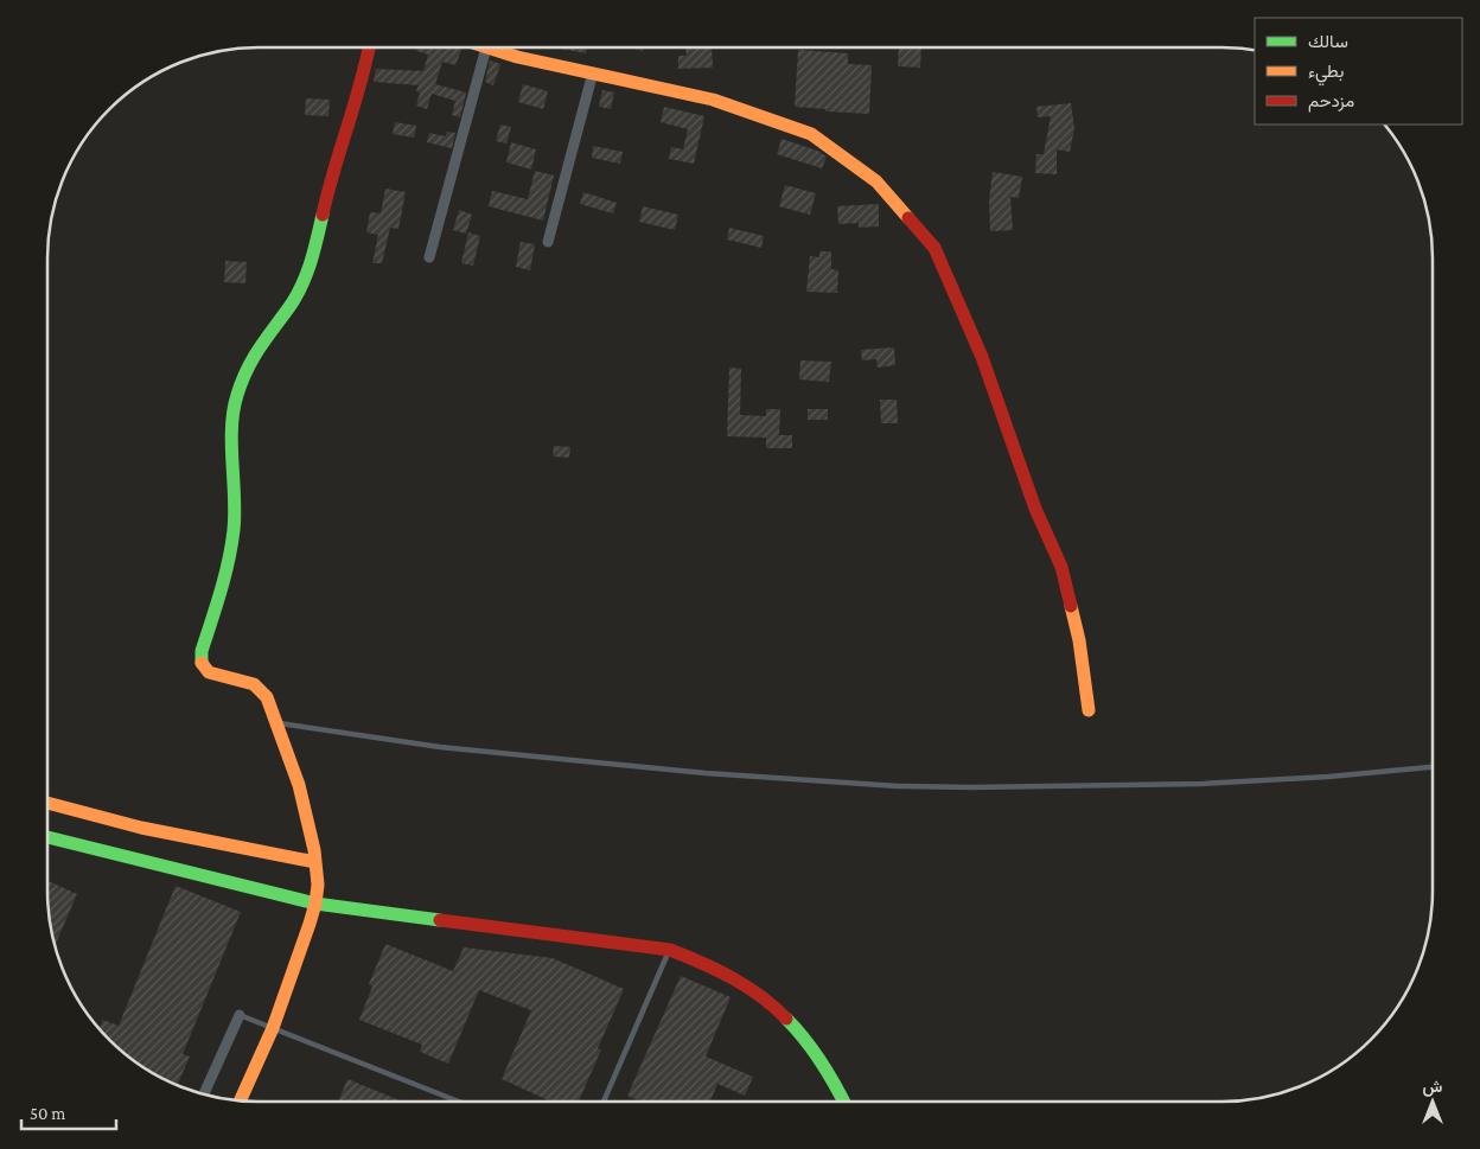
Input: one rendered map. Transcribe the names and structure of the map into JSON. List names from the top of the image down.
{
  "legend": ["سالك", "بطيء", "مزدحم"],
  "scale_bar": "50 m",
  "north": "top"
}
